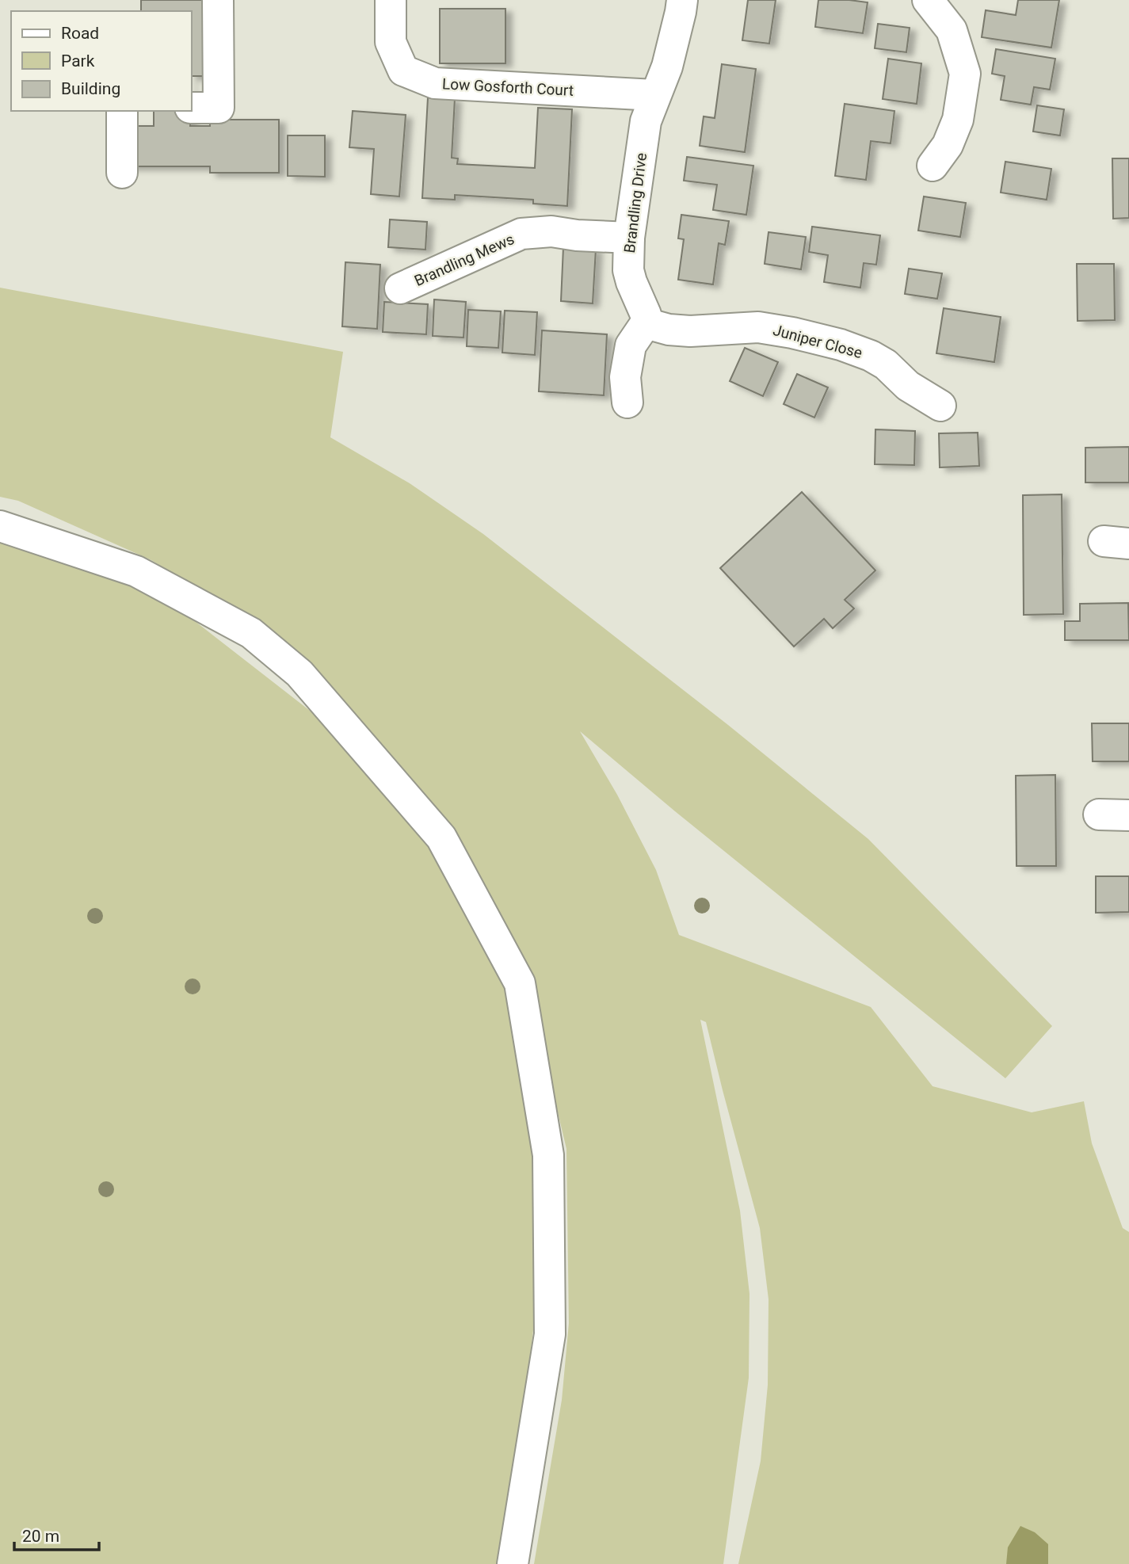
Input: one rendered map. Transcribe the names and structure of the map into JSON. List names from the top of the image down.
{
  "streets": {
    "street": [
      "Low Gosforth Court",
      "Brandling Drive",
      "Brandling Mews",
      "Juniper Close"
    ]
  },
  "crossings": [
    ["Low Gosforth Court", "Brandling Drive"],
    ["Brandling Drive", "Brandling Mews"],
    ["Brandling Drive", "Juniper Close"]
  ],
  "legend": ["Road", "Park", "Building"],
  "scale_bar": "20 m"
}
